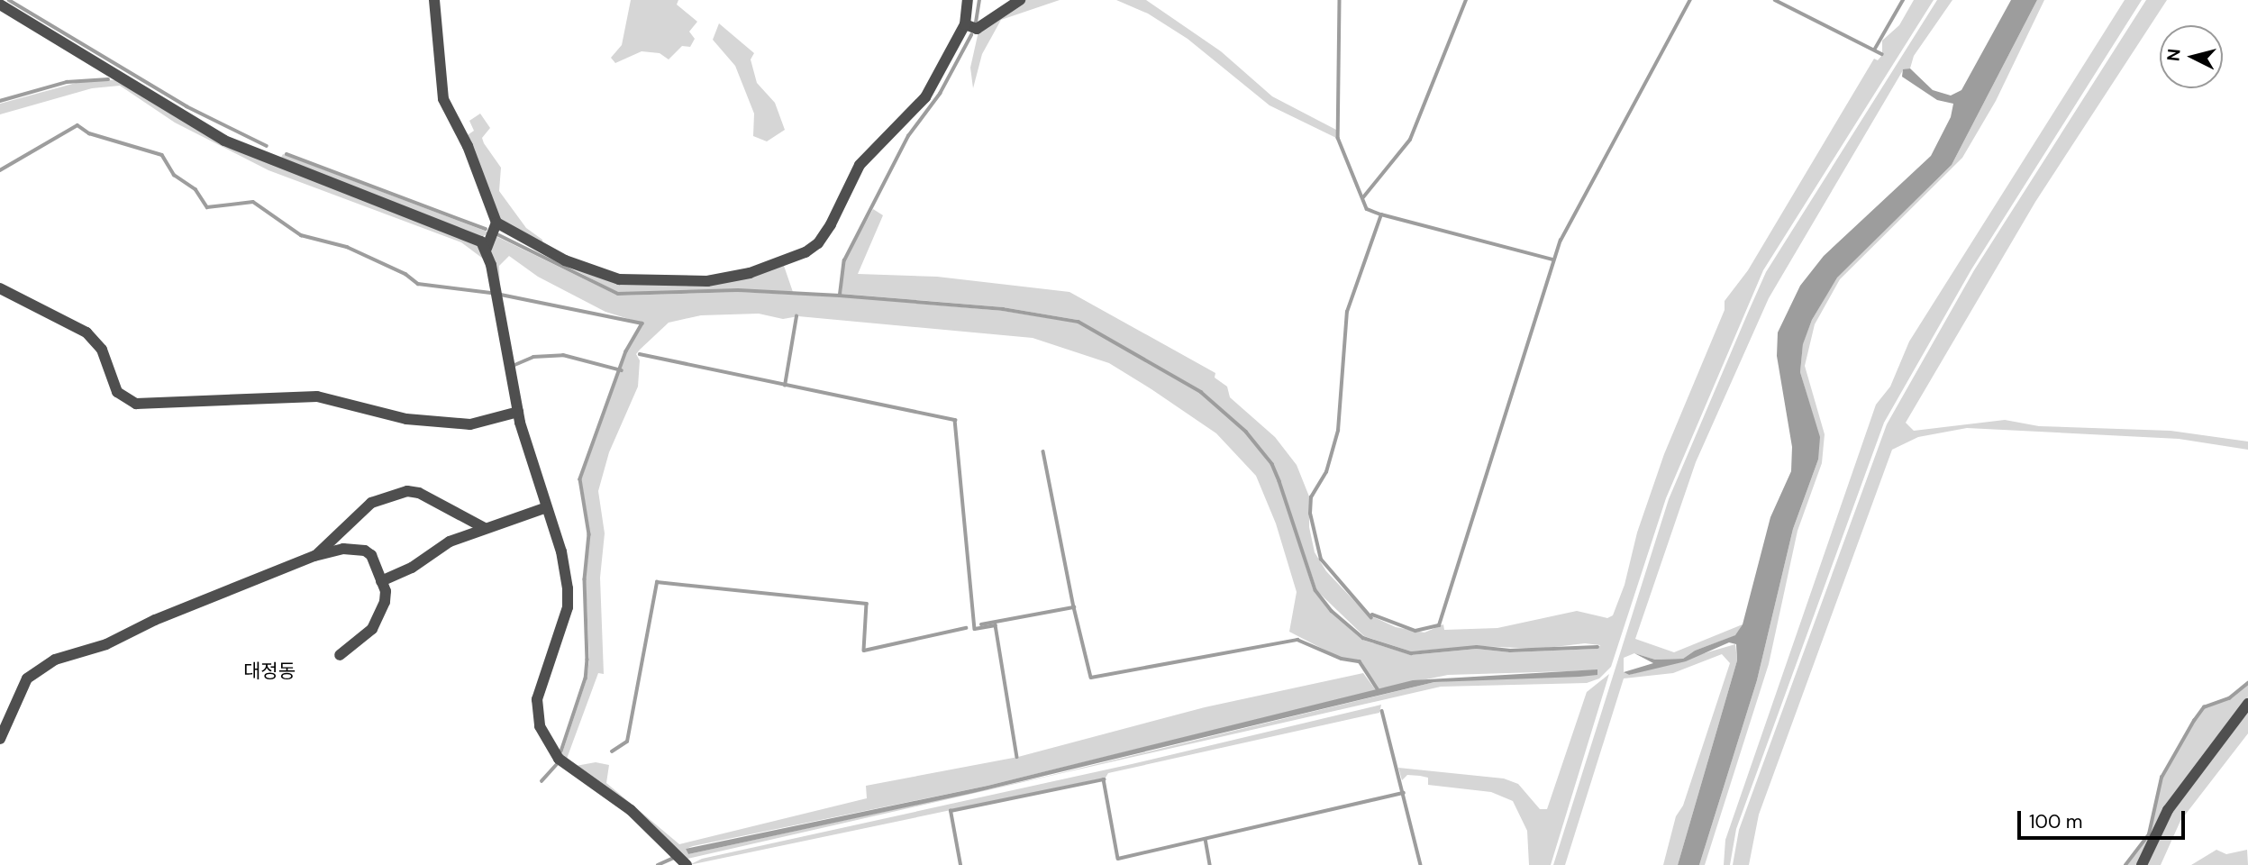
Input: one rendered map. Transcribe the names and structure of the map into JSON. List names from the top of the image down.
{
  "districts": ["대정동"],
  "scale_bar": "100 m",
  "north": "left"
}
